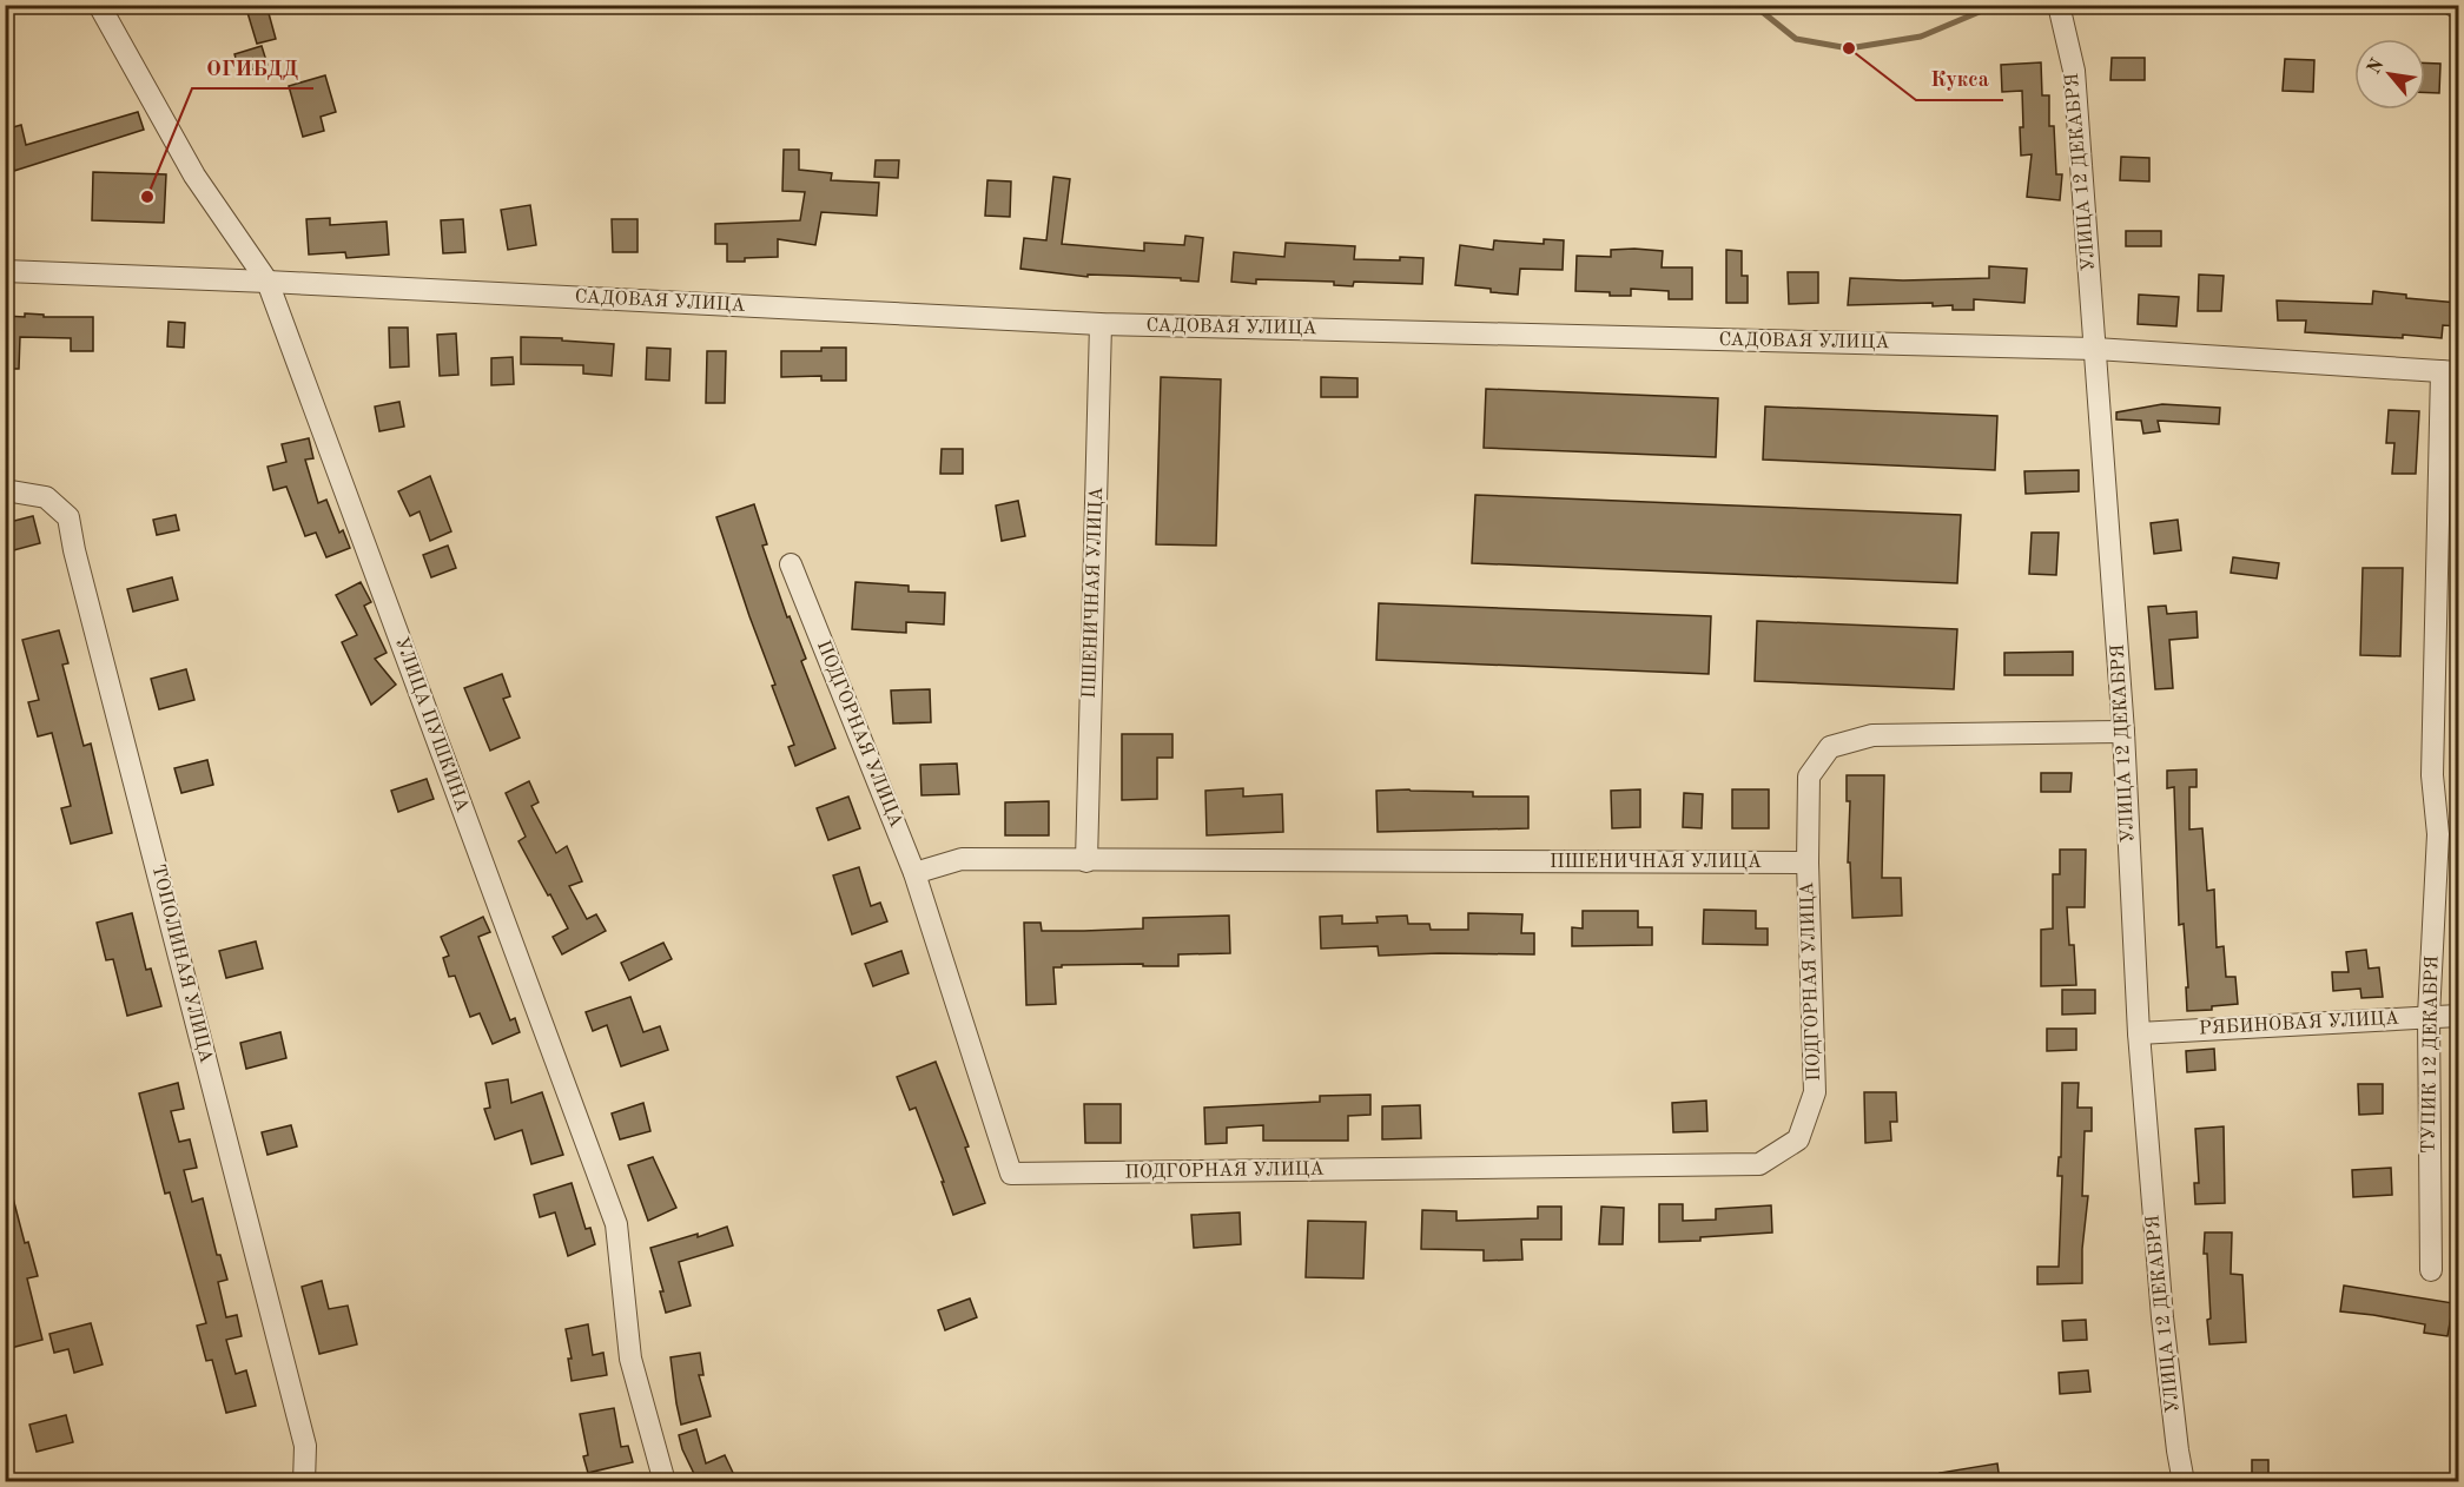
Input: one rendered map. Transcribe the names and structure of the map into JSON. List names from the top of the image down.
{
  "streets": {
    "street": [
      "УЛИЦА 12 ДЕКАБРЯ",
      "САДОВАЯ УЛИЦА",
      "ПШЕНИЧНАЯ УЛИЦА",
      "УЛИЦА ПУШКИНА",
      "ПОДГОРНАЯ УЛИЦА",
      "ТОПОЛИНАЯ УЛИЦА",
      "РЯБИНОВАЯ УЛИЦА",
      "ТУПИК 12 ДЕКАБРЯ"
    ]
  },
  "crossings": [
    ["УЛИЦА 12 ДЕКАБРЯ", "САДОВАЯ УЛИЦА"],
    ["УЛИЦА 12 ДЕКАБРЯ", "РЯБИНОВАЯ УЛИЦА"],
    ["САДОВАЯ УЛИЦА", "ПШЕНИЧНАЯ УЛИЦА"],
    ["САДОВАЯ УЛИЦА", "УЛИЦА ПУШКИНА"],
    ["САДОВАЯ УЛИЦА", "ТУПИК 12 ДЕКАБРЯ"],
    ["ПШЕНИЧНАЯ УЛИЦА", "ПОДГОРНАЯ УЛИЦА"],
    ["РЯБИНОВАЯ УЛИЦА", "ТУПИК 12 ДЕКАБРЯ"]
  ],
  "places": ["Кукса", "ОГИБДД"],
  "north": "top left"
}
